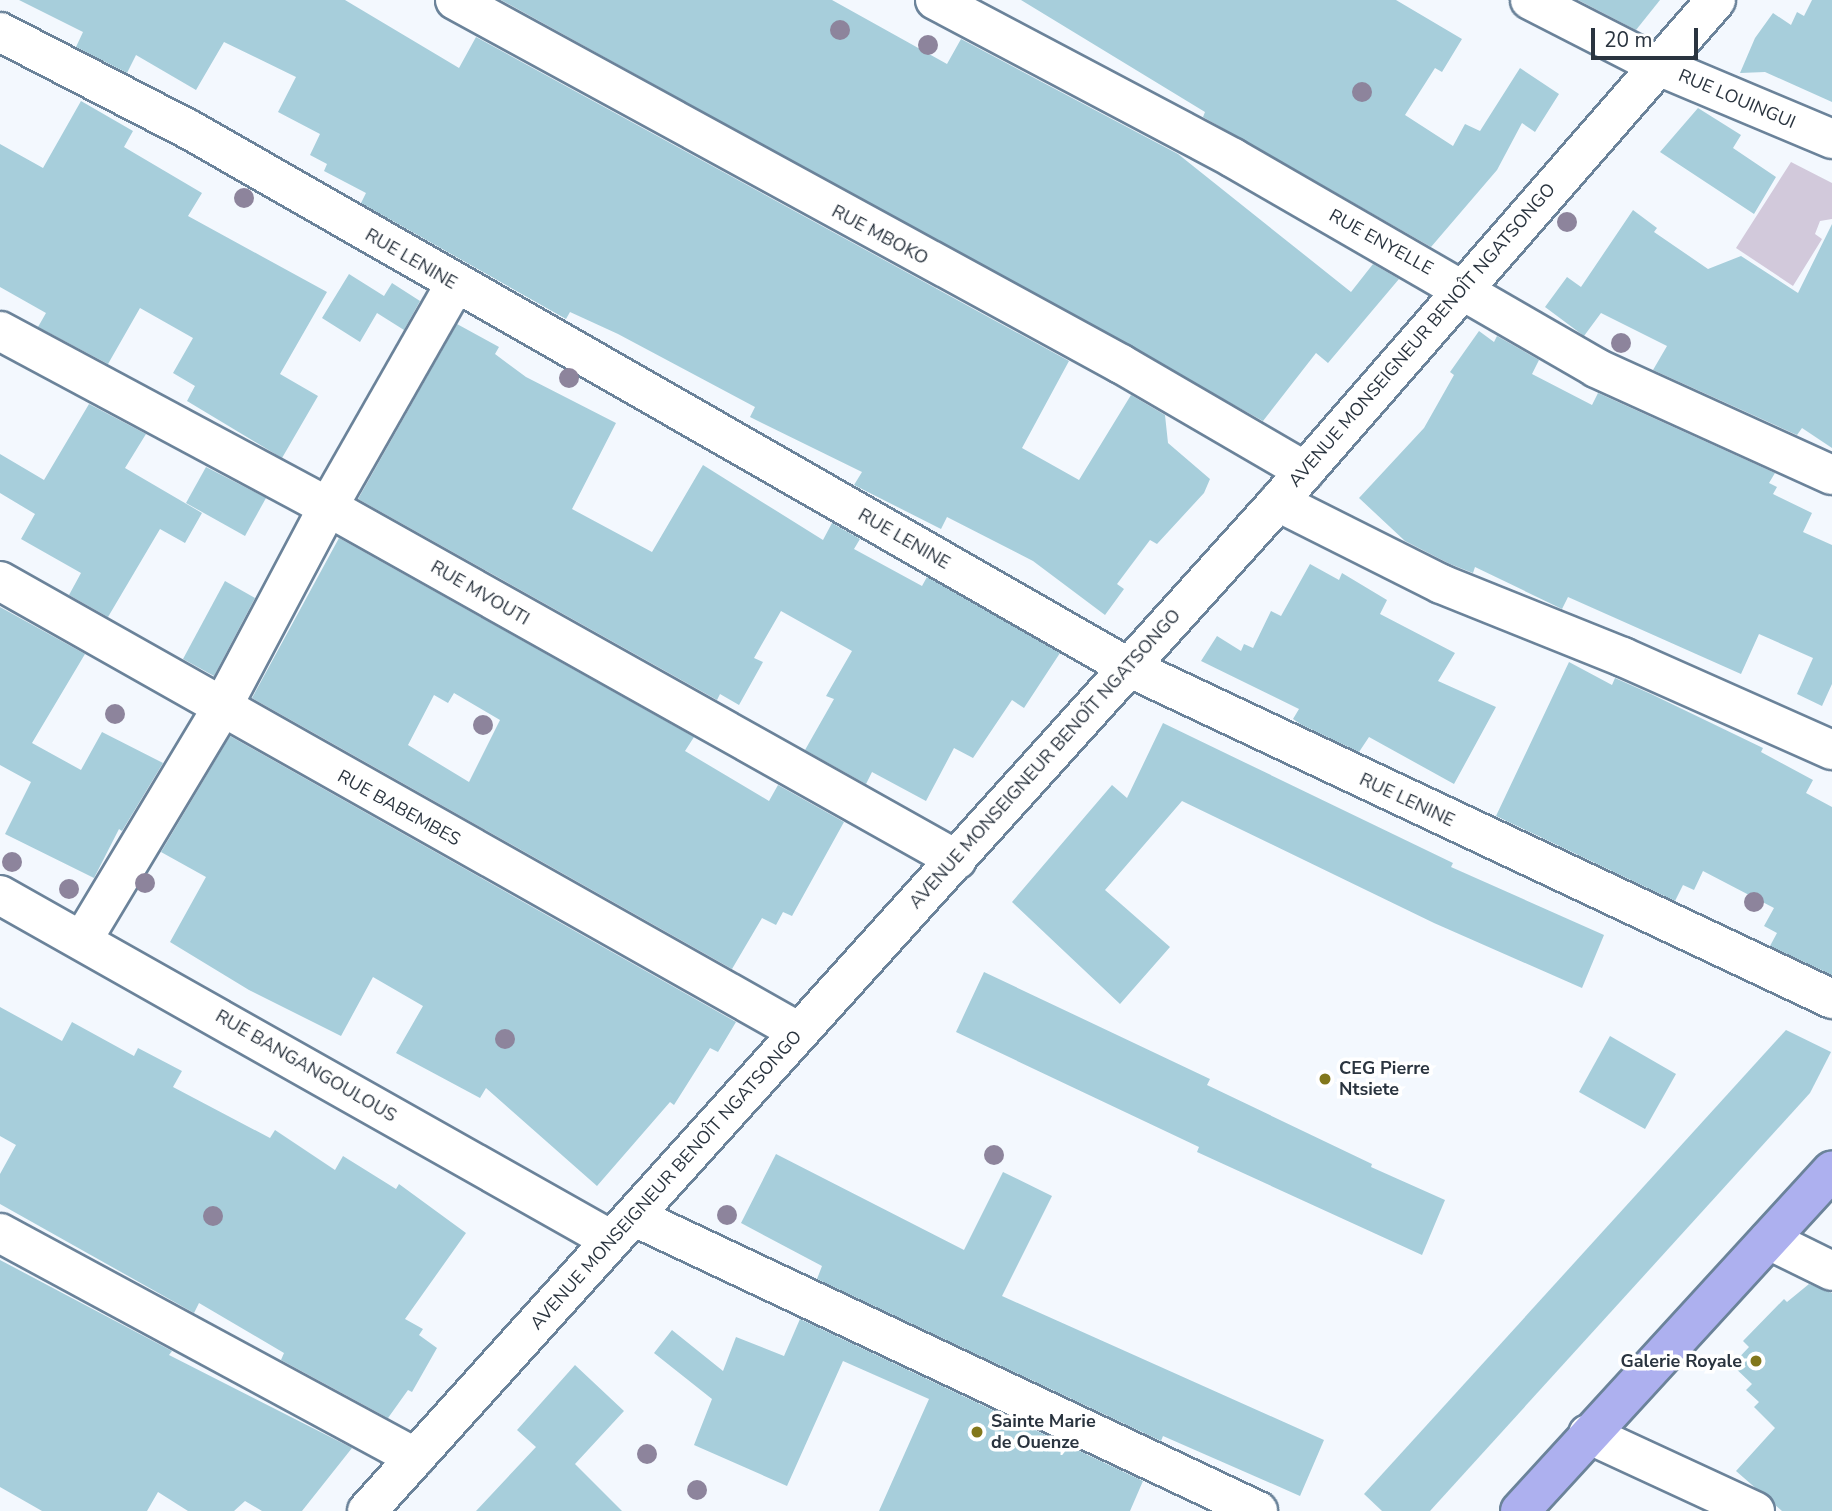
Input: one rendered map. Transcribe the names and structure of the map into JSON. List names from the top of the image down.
{
  "streets": {
    "street": [
      "RUE LOUINGUI",
      "RUE MBOKO",
      "RUE ENYELLE",
      "RUE LENINE",
      "AVENUE MONSEIGNEUR BENOÎT NGATSONGO",
      "RUE MVOUTI",
      "RUE BABEMBES",
      "RUE BANGANGOULOUS"
    ]
  },
  "crossings": [
    ["RUE LOUINGUI", "AVENUE MONSEIGNEUR BENOÎT NGATSONGO"],
    ["RUE MBOKO", "AVENUE MONSEIGNEUR BENOÎT NGATSONGO"],
    ["RUE ENYELLE", "AVENUE MONSEIGNEUR BENOÎT NGATSONGO"],
    ["RUE LENINE", "AVENUE MONSEIGNEUR BENOÎT NGATSONGO"],
    ["AVENUE MONSEIGNEUR BENOÎT NGATSONGO", "RUE MVOUTI"],
    ["AVENUE MONSEIGNEUR BENOÎT NGATSONGO", "RUE BABEMBES"],
    ["AVENUE MONSEIGNEUR BENOÎT NGATSONGO", "RUE BANGANGOULOUS"]
  ],
  "places": ["CEG Pierre Ntsiete", "Galerie Royale", "Sainte Marie de Ouenze"],
  "scale_bar": "20 m"
}
